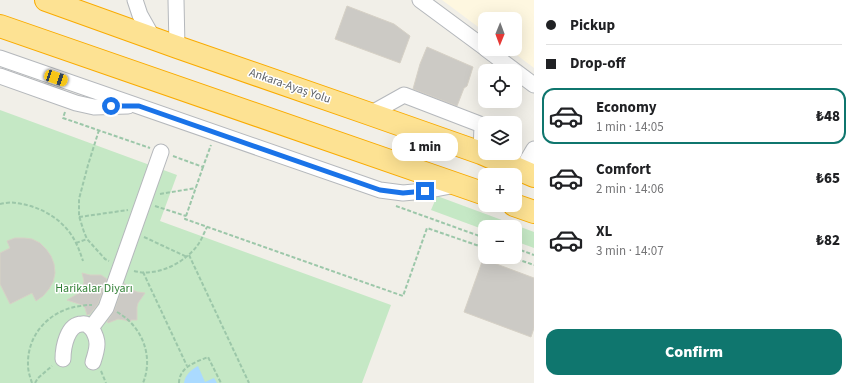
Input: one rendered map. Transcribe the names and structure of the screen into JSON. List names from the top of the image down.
{
  "streets": {
    "highway": ["Ankara-Ayaş Yolu"]
  },
  "parks": ["Harikalar Diyarı"],
  "north": "bottom",
  "page": {
    "banner": ["Pickup", "Drop-off"],
    "map_buttons": ["+", "−"],
    "list": [
      {
        "name": "Economy",
        "note": "1 min · 14:05",
        "value": "₺48"
      },
      {
        "name": "Comfort",
        "note": "2 min · 14:06",
        "value": "₺65"
      },
      {
        "name": "XL",
        "note": "3 min · 14:07",
        "value": "₺82"
      }
    ],
    "bubble": "1 min",
    "buttons": "Confirm"
  }
}
